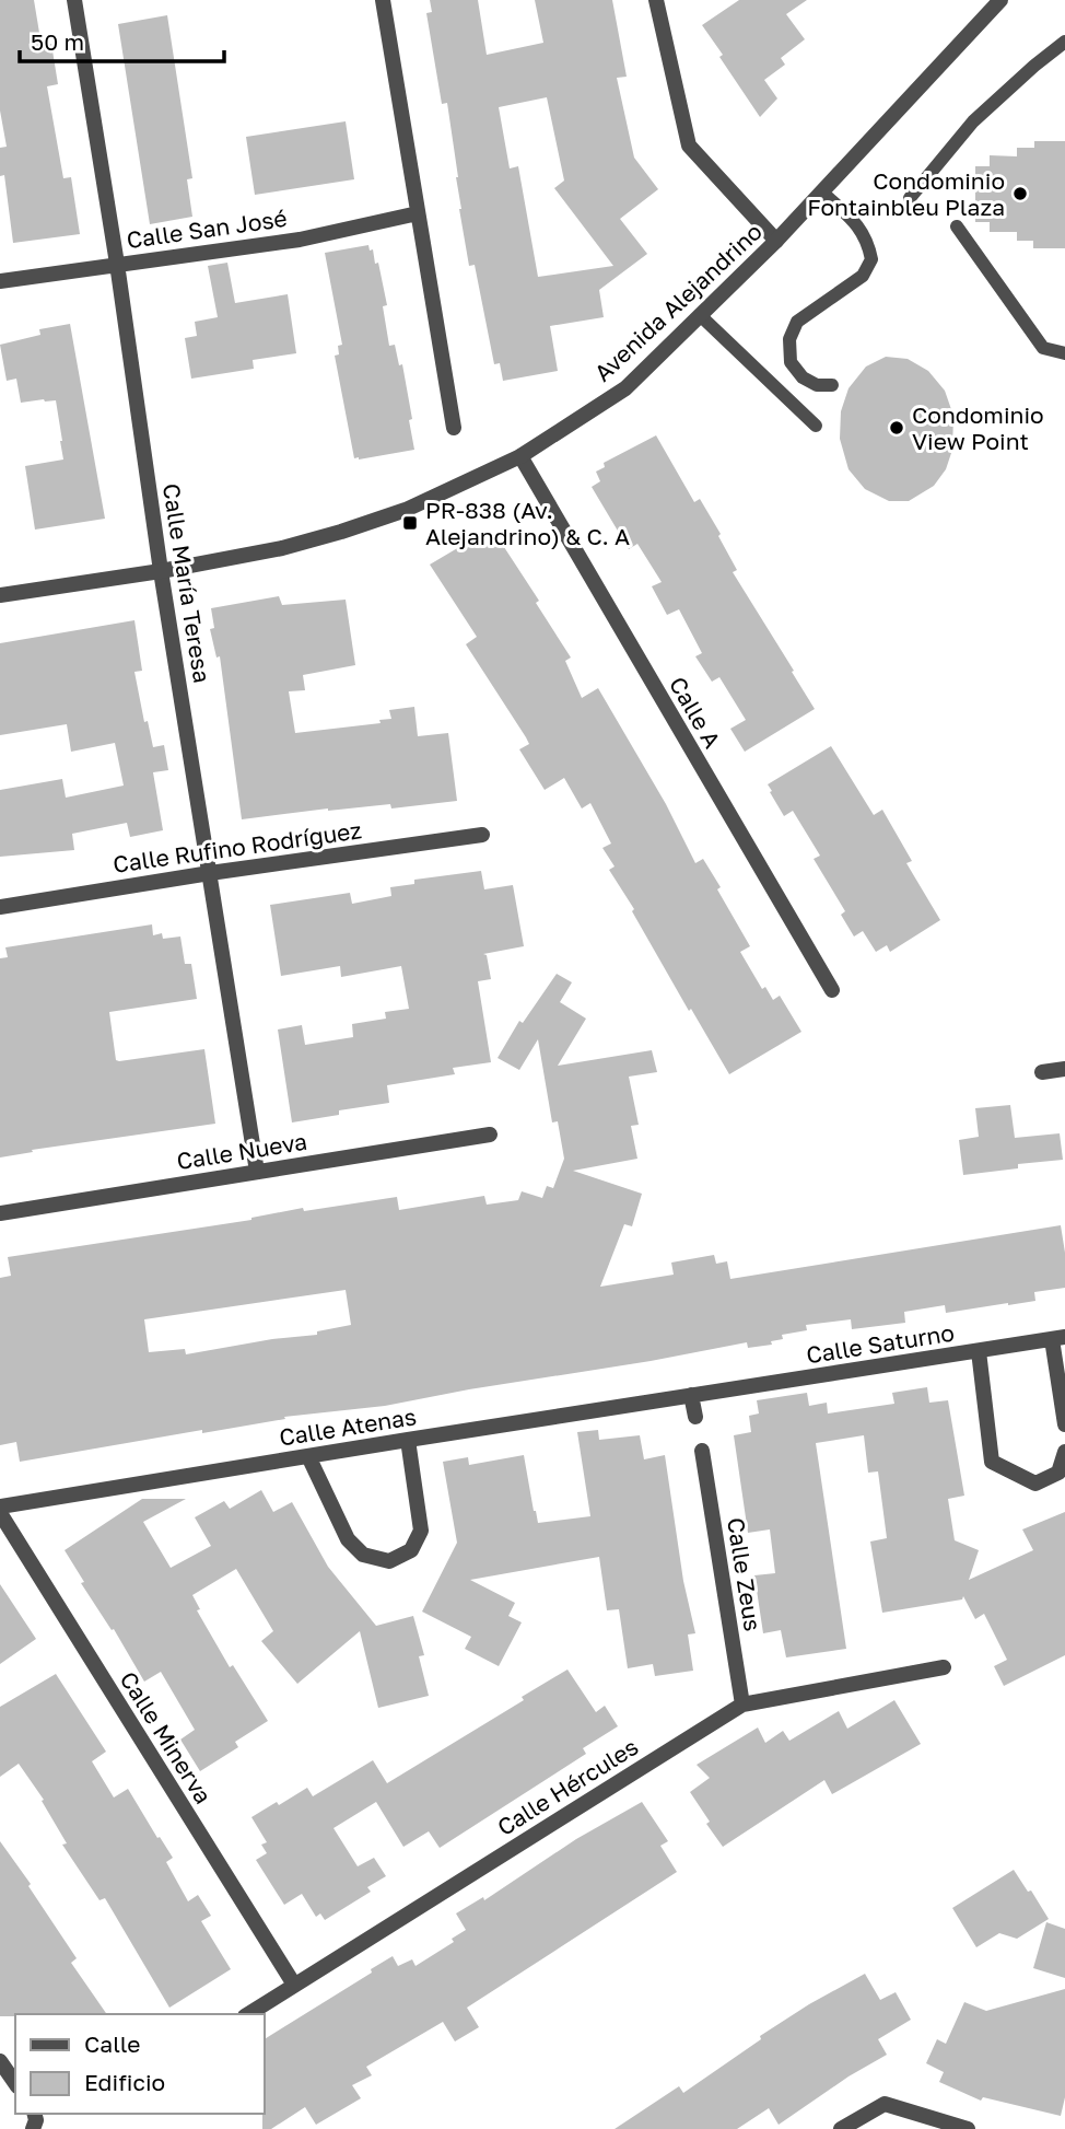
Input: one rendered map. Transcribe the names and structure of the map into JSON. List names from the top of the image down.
{
  "streets": {
    "street": [
      "Calle San José",
      "Avenida Alejandrino",
      "Calle María Teresa",
      "Calle A",
      "Calle Rufino Rodríguez",
      "Calle Nueva",
      "Calle Saturno",
      "Calle Atenas",
      "Calle Zeus",
      "Calle Minerva",
      "Calle Hércules"
    ]
  },
  "crossings": [
    ["Calle San José", "Calle María Teresa"],
    ["Avenida Alejandrino", "Calle María Teresa"],
    ["Avenida Alejandrino", "Calle A"],
    ["Calle María Teresa", "Calle Rufino Rodríguez"],
    ["Calle María Teresa", "Calle Nueva"],
    ["Calle Saturno", "Calle Atenas"],
    ["Calle Zeus", "Calle Hércules"],
    ["Calle Minerva", "Calle Hércules"]
  ],
  "places": {
    "other": ["Condominio Fontainbleu Plaza", "Condominio View Point"],
    "transit": ["PR-838 (Av. Alejandrino) & C. A"]
  },
  "legend": ["Calle", "Edificio"],
  "scale_bar": "50 m"
}
